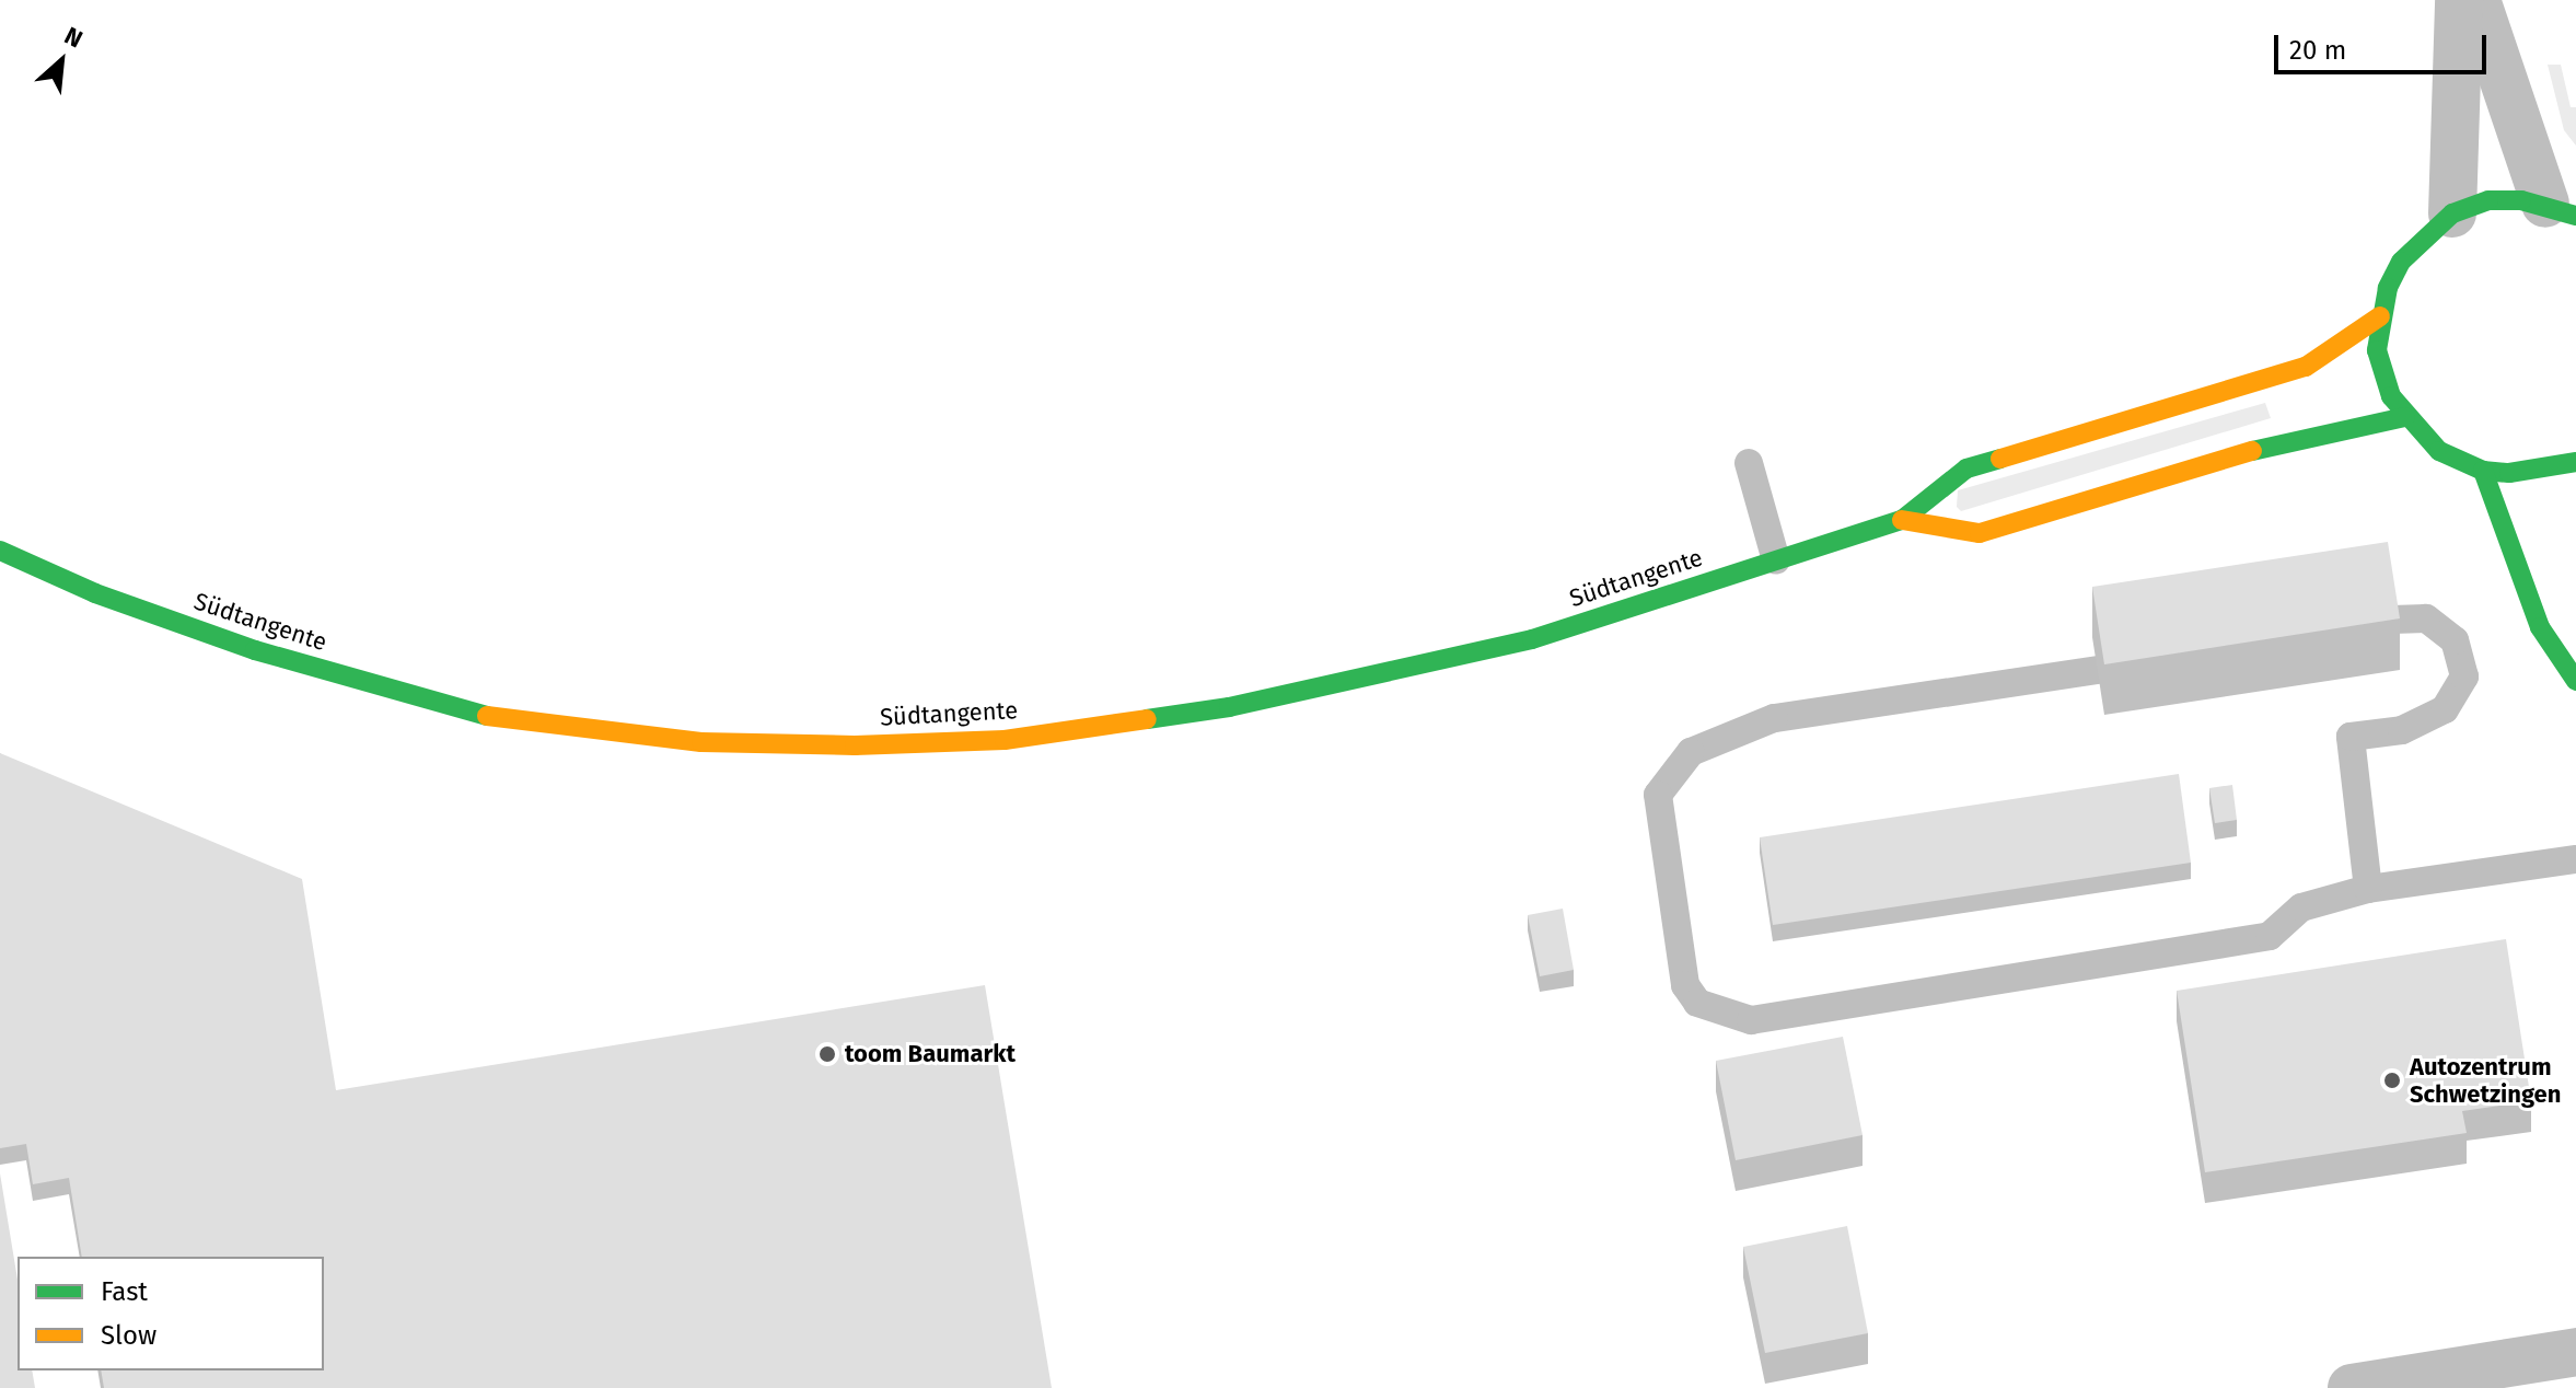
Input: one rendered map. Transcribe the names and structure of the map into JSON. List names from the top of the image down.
{
  "streets": {
    "main road": ["Südtangente"]
  },
  "places": ["toom Baumarkt", "Autozentrum Schwetzingen"],
  "legend": ["Fast", "Slow"],
  "scale_bar": "20 m",
  "north": "top right"
}
